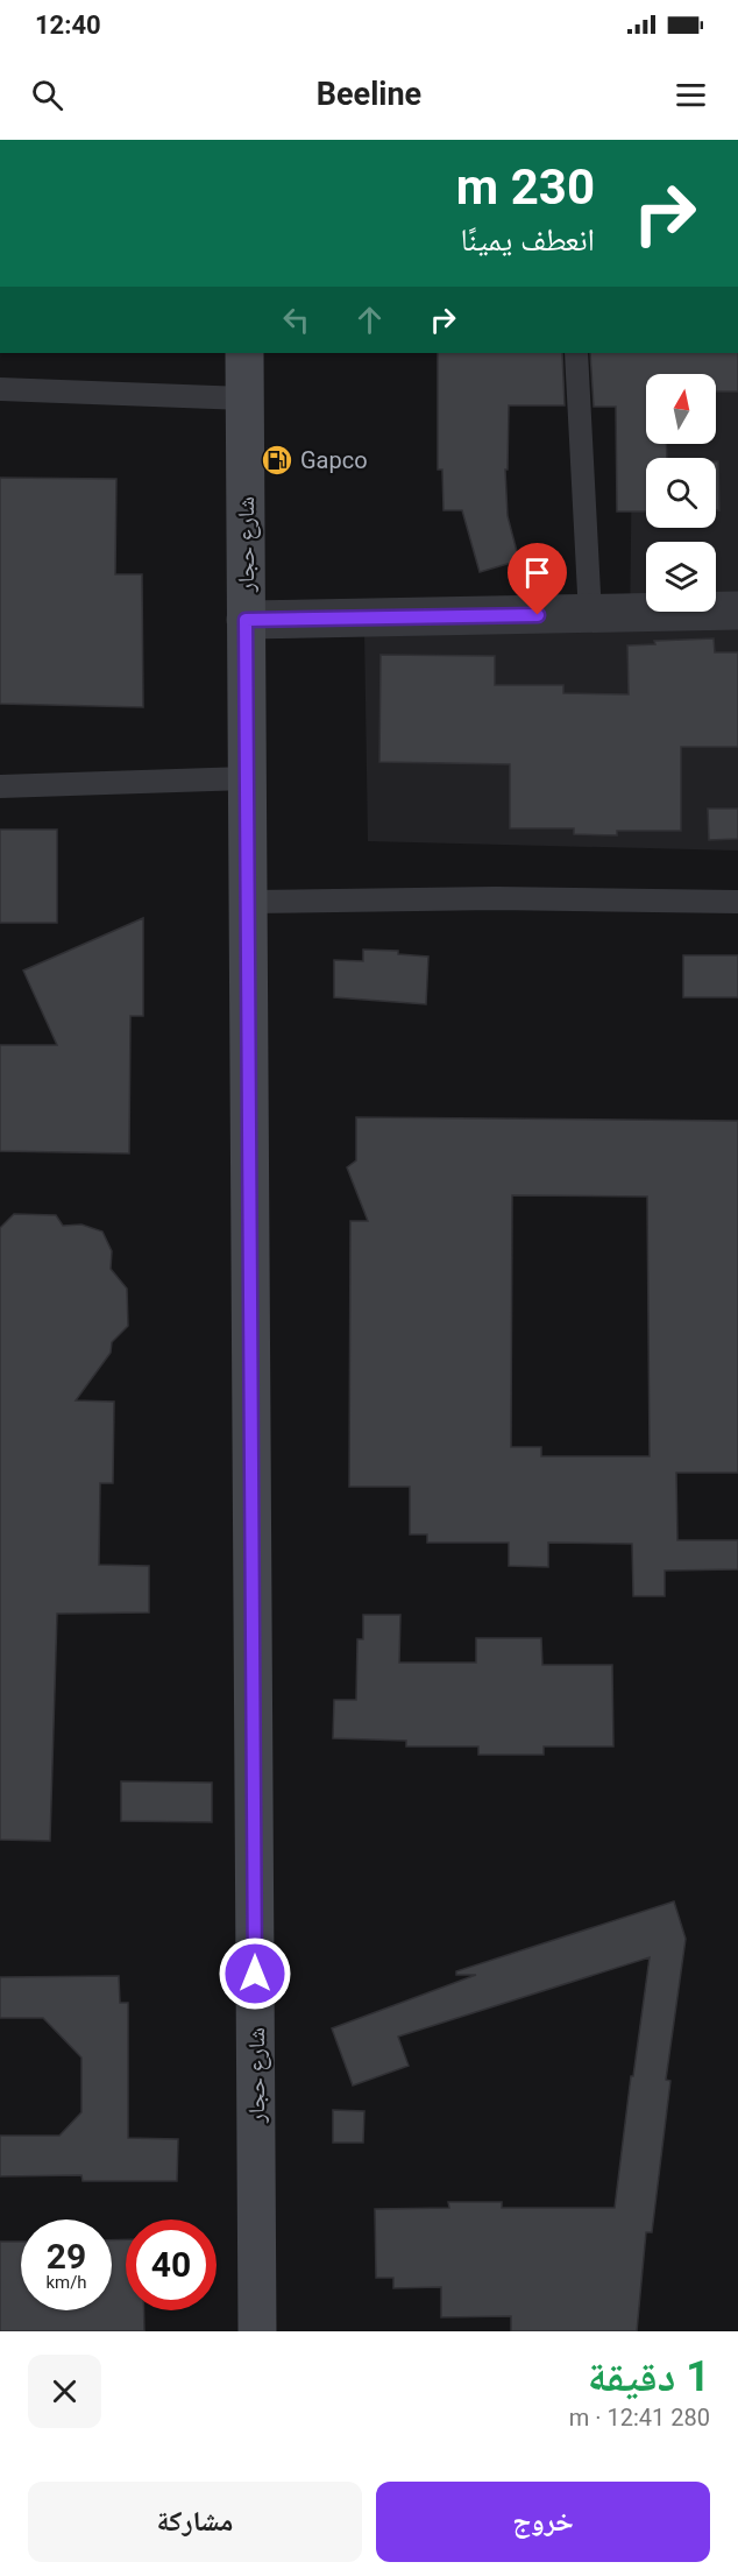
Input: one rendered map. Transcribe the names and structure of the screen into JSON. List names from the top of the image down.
{
  "streets": {
    "street": ["شارع حجار"]
  },
  "places": {
    "fuel station": ["Gapco"]
  },
  "north": "top",
  "page": {
    "status": "12:40",
    "header": "Beeline",
    "turn": ["230 m", "انعطف يمينًا"],
    "speed": "29 km/h",
    "limit": "40",
    "heading": ["1 دقيقة", "280 m · 12:41"],
    "buttons": ["خروج", "مشاركة"]
  }
}
